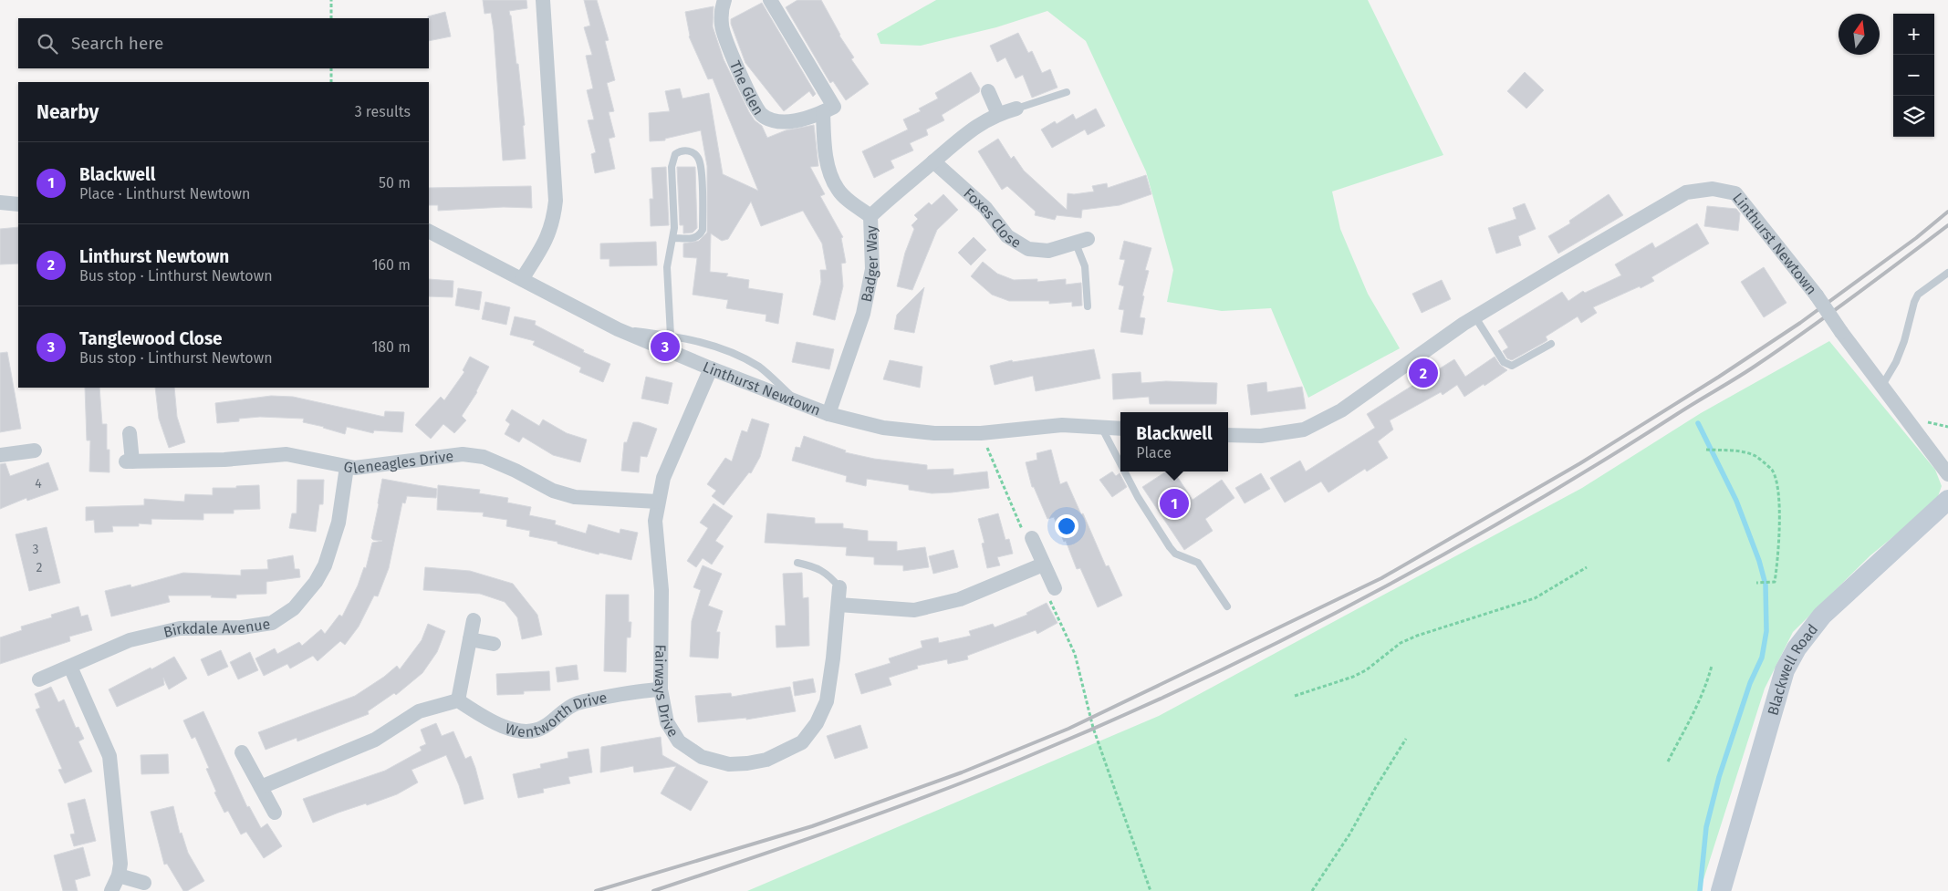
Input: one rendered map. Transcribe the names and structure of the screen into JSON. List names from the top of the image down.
{
  "streets": {
    "street": [
      "The Glen",
      "Foxes Close",
      "Linthurst Newtown",
      "Badger Way",
      "Gleneagles Drive",
      "Birkdale Avenue",
      "Blackwell Road",
      "Fairways Drive",
      "Wentworth Drive"
    ]
  },
  "crossings": [
    ["Foxes Close", "Badger Way"],
    ["Linthurst Newtown", "Badger Way"],
    ["Linthurst Newtown", "Fairways Drive"],
    ["Gleneagles Drive", "Birkdale Avenue"],
    ["Gleneagles Drive", "Fairways Drive"],
    ["Fairways Drive", "Wentworth Drive"]
  ],
  "house_numbers": ["4", "3", "2"],
  "north": "top",
  "page": {
    "map_buttons": ["+", "−"],
    "search": "Search here",
    "heading": ["Nearby", "3 results"],
    "list": [
      {
        "mark": "1",
        "name": "Blackwell",
        "note": "Place · Linthurst Newtown",
        "value": "50 m"
      },
      {
        "mark": "2",
        "name": "Linthurst Newtown",
        "note": "Bus stop · Linthurst Newtown",
        "value": "160 m"
      },
      {
        "mark": "3",
        "name": "Tanglewood Close",
        "note": "Bus stop · Linthurst Newtown",
        "value": "180 m"
      }
    ],
    "pins": ["3", "2", "1"],
    "popup": ["Blackwell", "Place"]
  }
}
